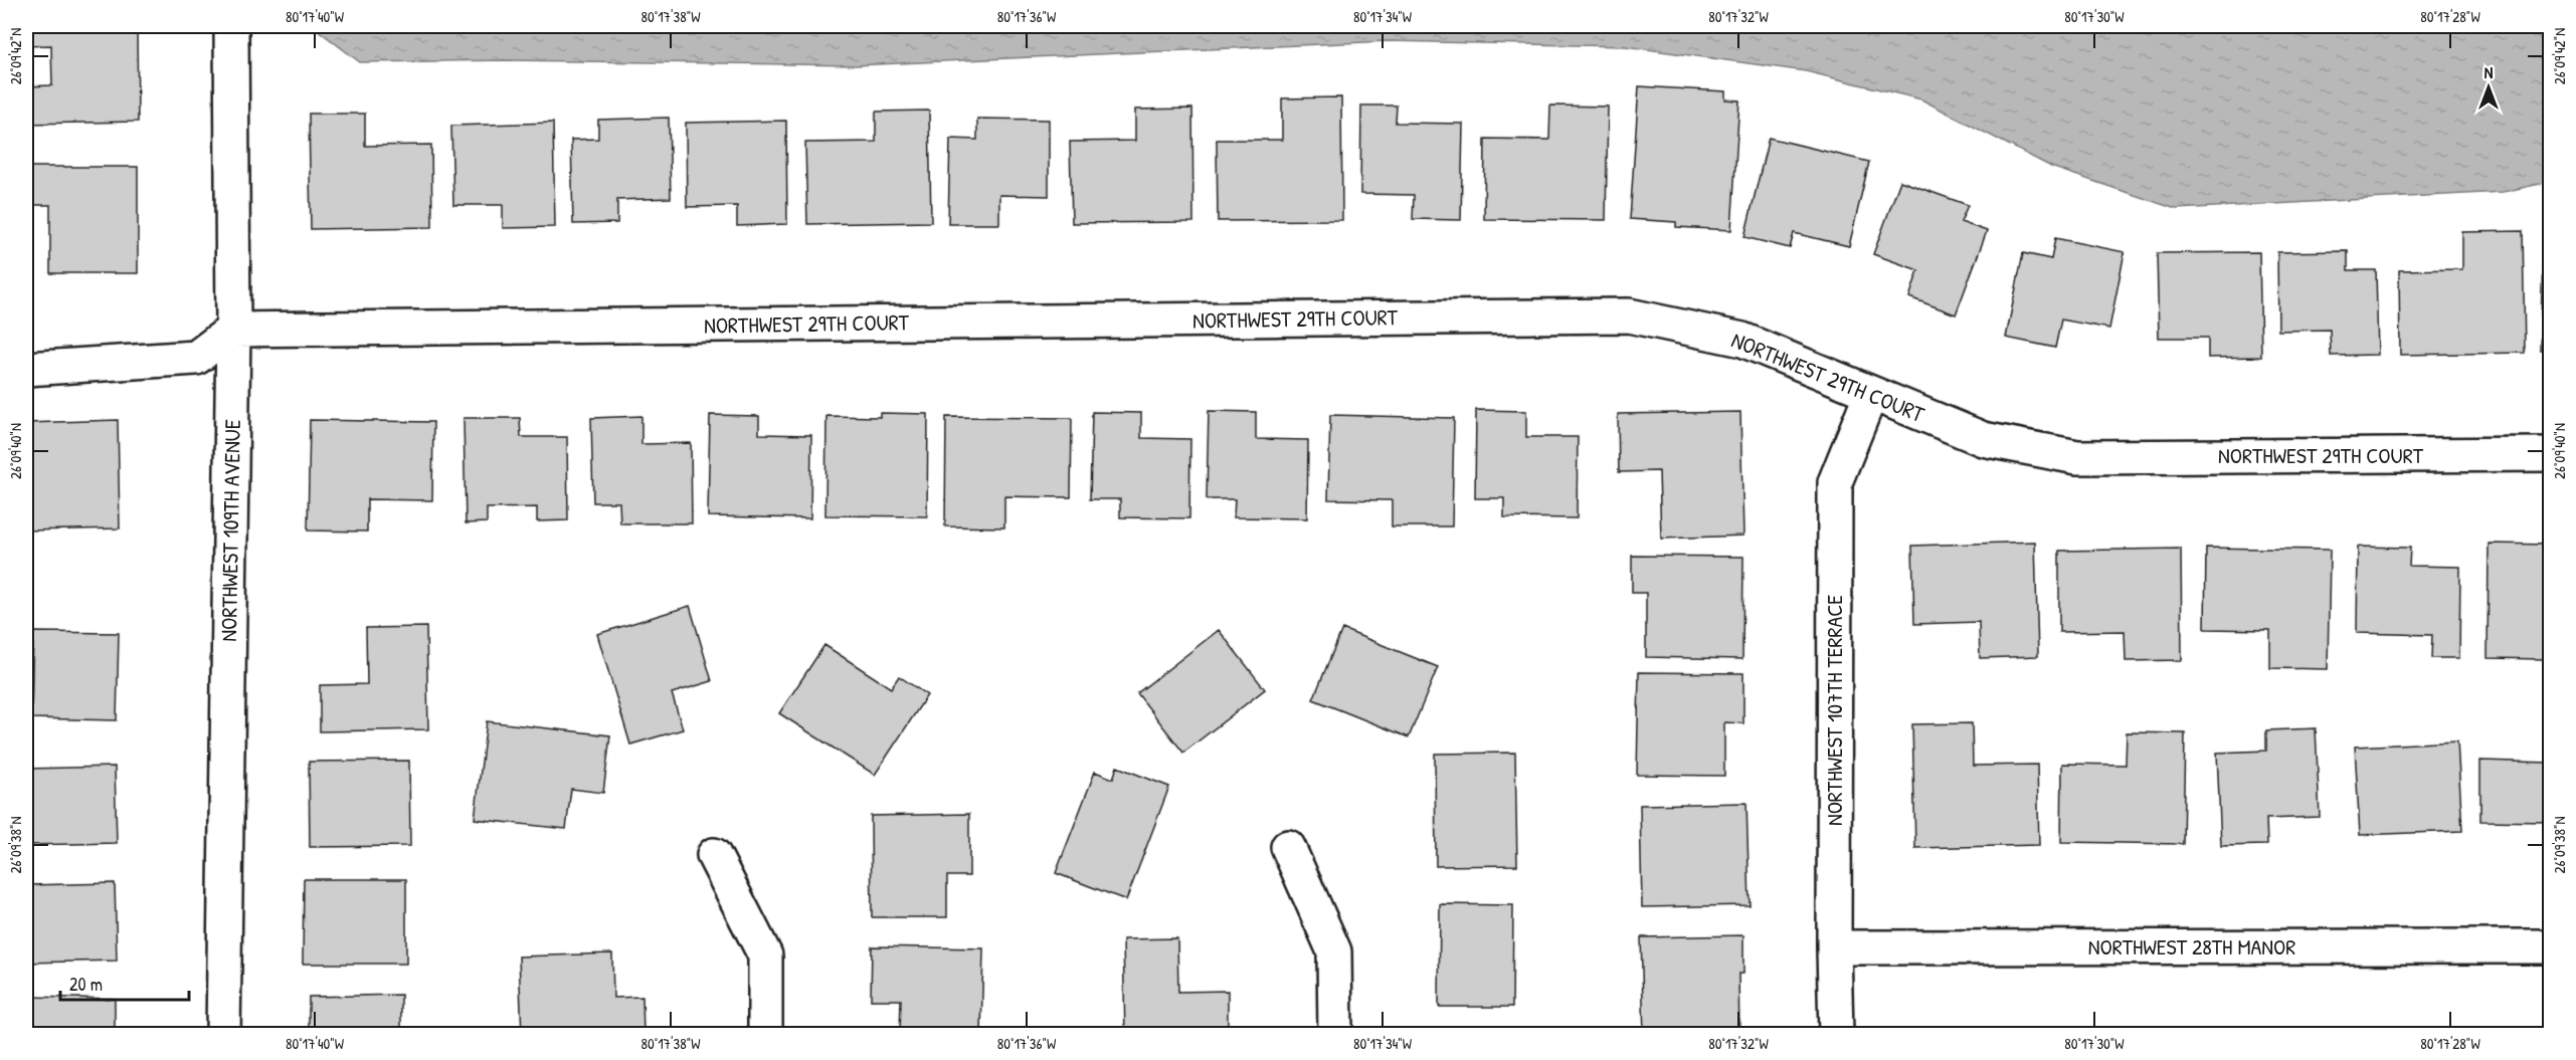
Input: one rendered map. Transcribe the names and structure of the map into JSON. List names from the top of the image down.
{
  "streets": {
    "street": [
      "NORTHWEST 29TH COURT",
      "NORTHWEST 109TH AVENUE",
      "NORTHWEST 107TH TERRACE",
      "NORTHWEST 28TH MANOR"
    ]
  },
  "crossings": [
    ["NORTHWEST 29TH COURT", "NORTHWEST 109TH AVENUE"],
    ["NORTHWEST 29TH COURT", "NORTHWEST 107TH TERRACE"],
    ["NORTHWEST 107TH TERRACE", "NORTHWEST 28TH MANOR"]
  ],
  "scale_bar": "20 m",
  "north": "top",
  "coordinates": [
    "80°17'40\"W",
    "80°17'38\"W",
    "80°17'36\"W",
    "80°17'34\"W",
    "80°17'32\"W",
    "80°17'30\"W",
    "80°17'28\"W",
    "26°09'42\"N",
    "26°09'40\"N",
    "26°09'38\"N"
  ]
}
